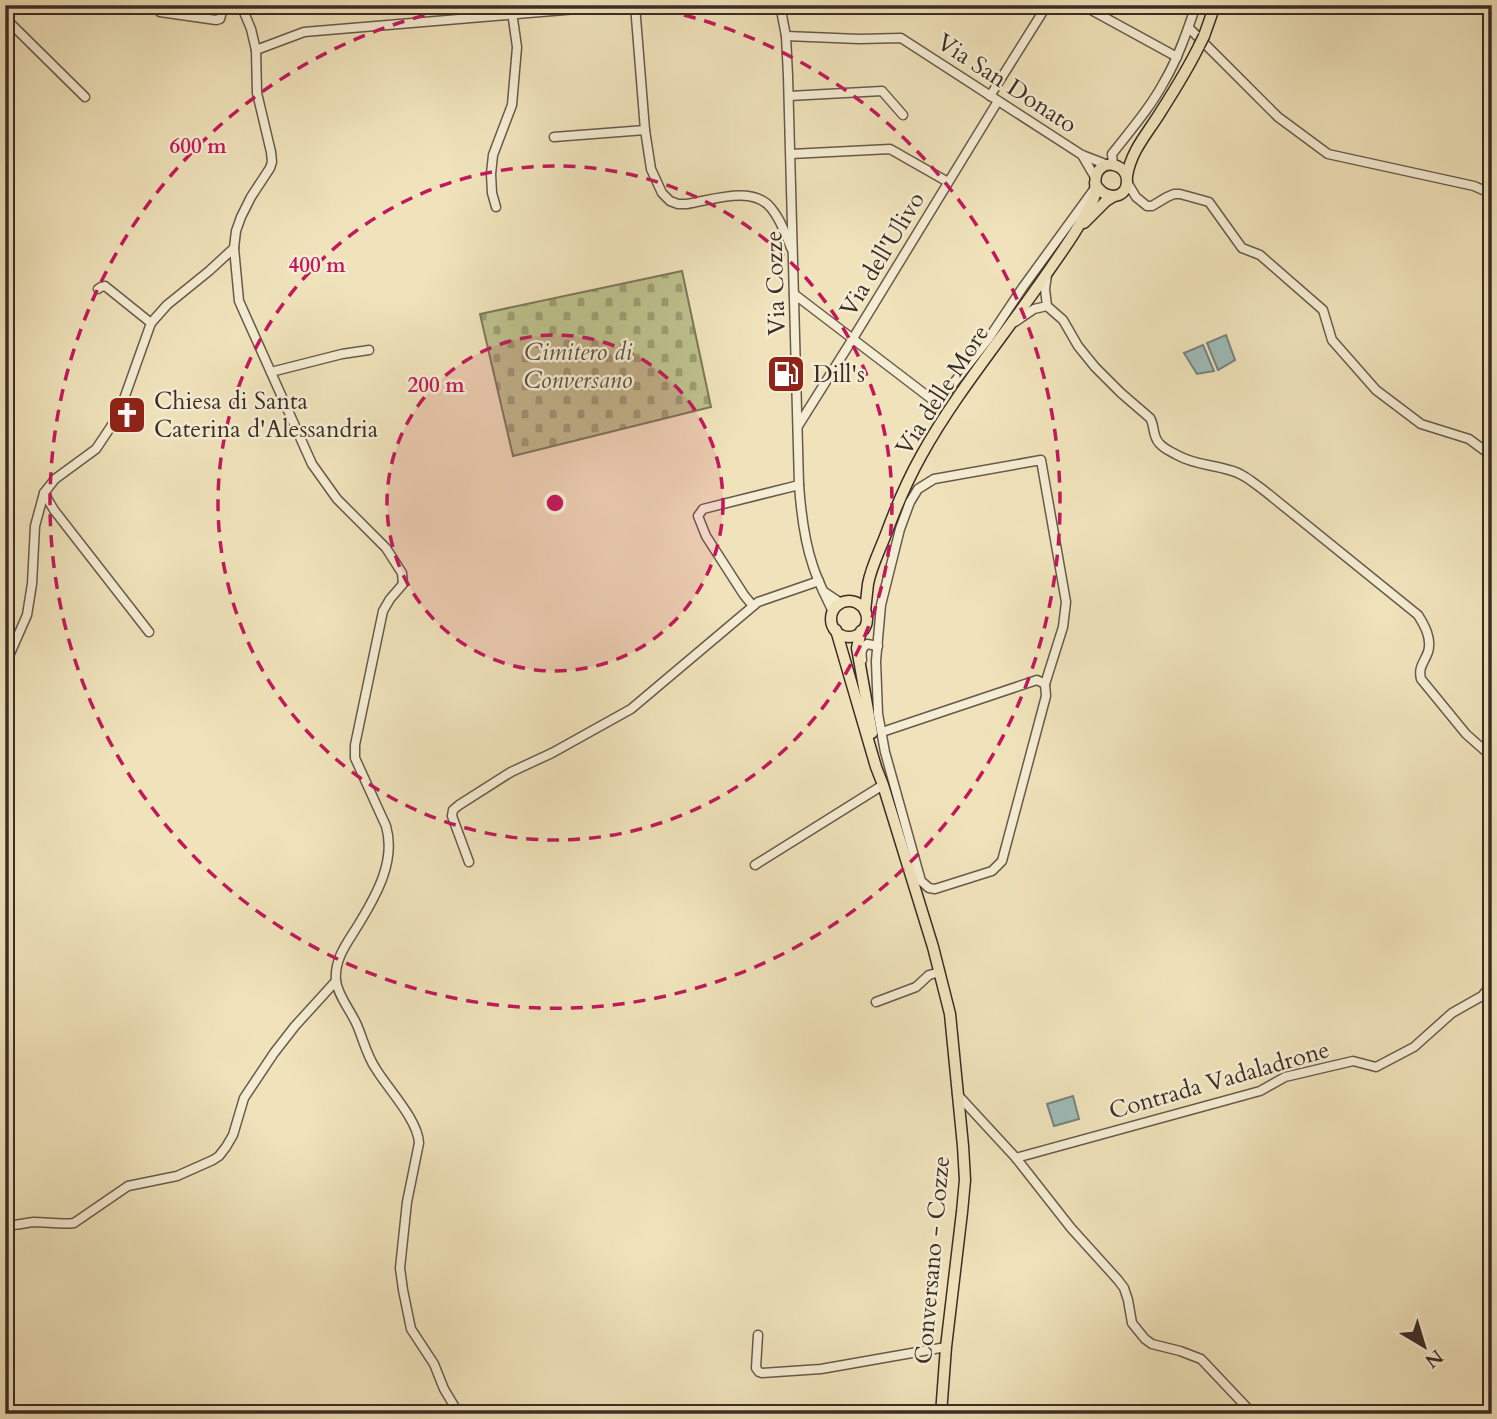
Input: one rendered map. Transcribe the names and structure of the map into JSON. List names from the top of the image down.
{
  "streets": {
    "main road": ["Via delle More", "Conversano - Cozze"],
    "street": [
      "Via San Donato",
      "Via dell'Ulivo",
      "Via Cozze",
      "Contrada Vadaladrone"
    ]
  },
  "crossings": [
    ["Via San Donato", "Via dell'Ulivo"],
    ["Via San Donato", "Via Cozze"],
    ["Via dell'Ulivo", "Via Cozze"]
  ],
  "parks": ["Cimitero di Conversano"],
  "places": {
    "fuel station": ["Dill's"],
    "church": ["Chiesa di Santa Caterina d'Alessandria"]
  },
  "north": "bottom right",
  "rings": ["600 m", "400 m", "200 m"]
}
